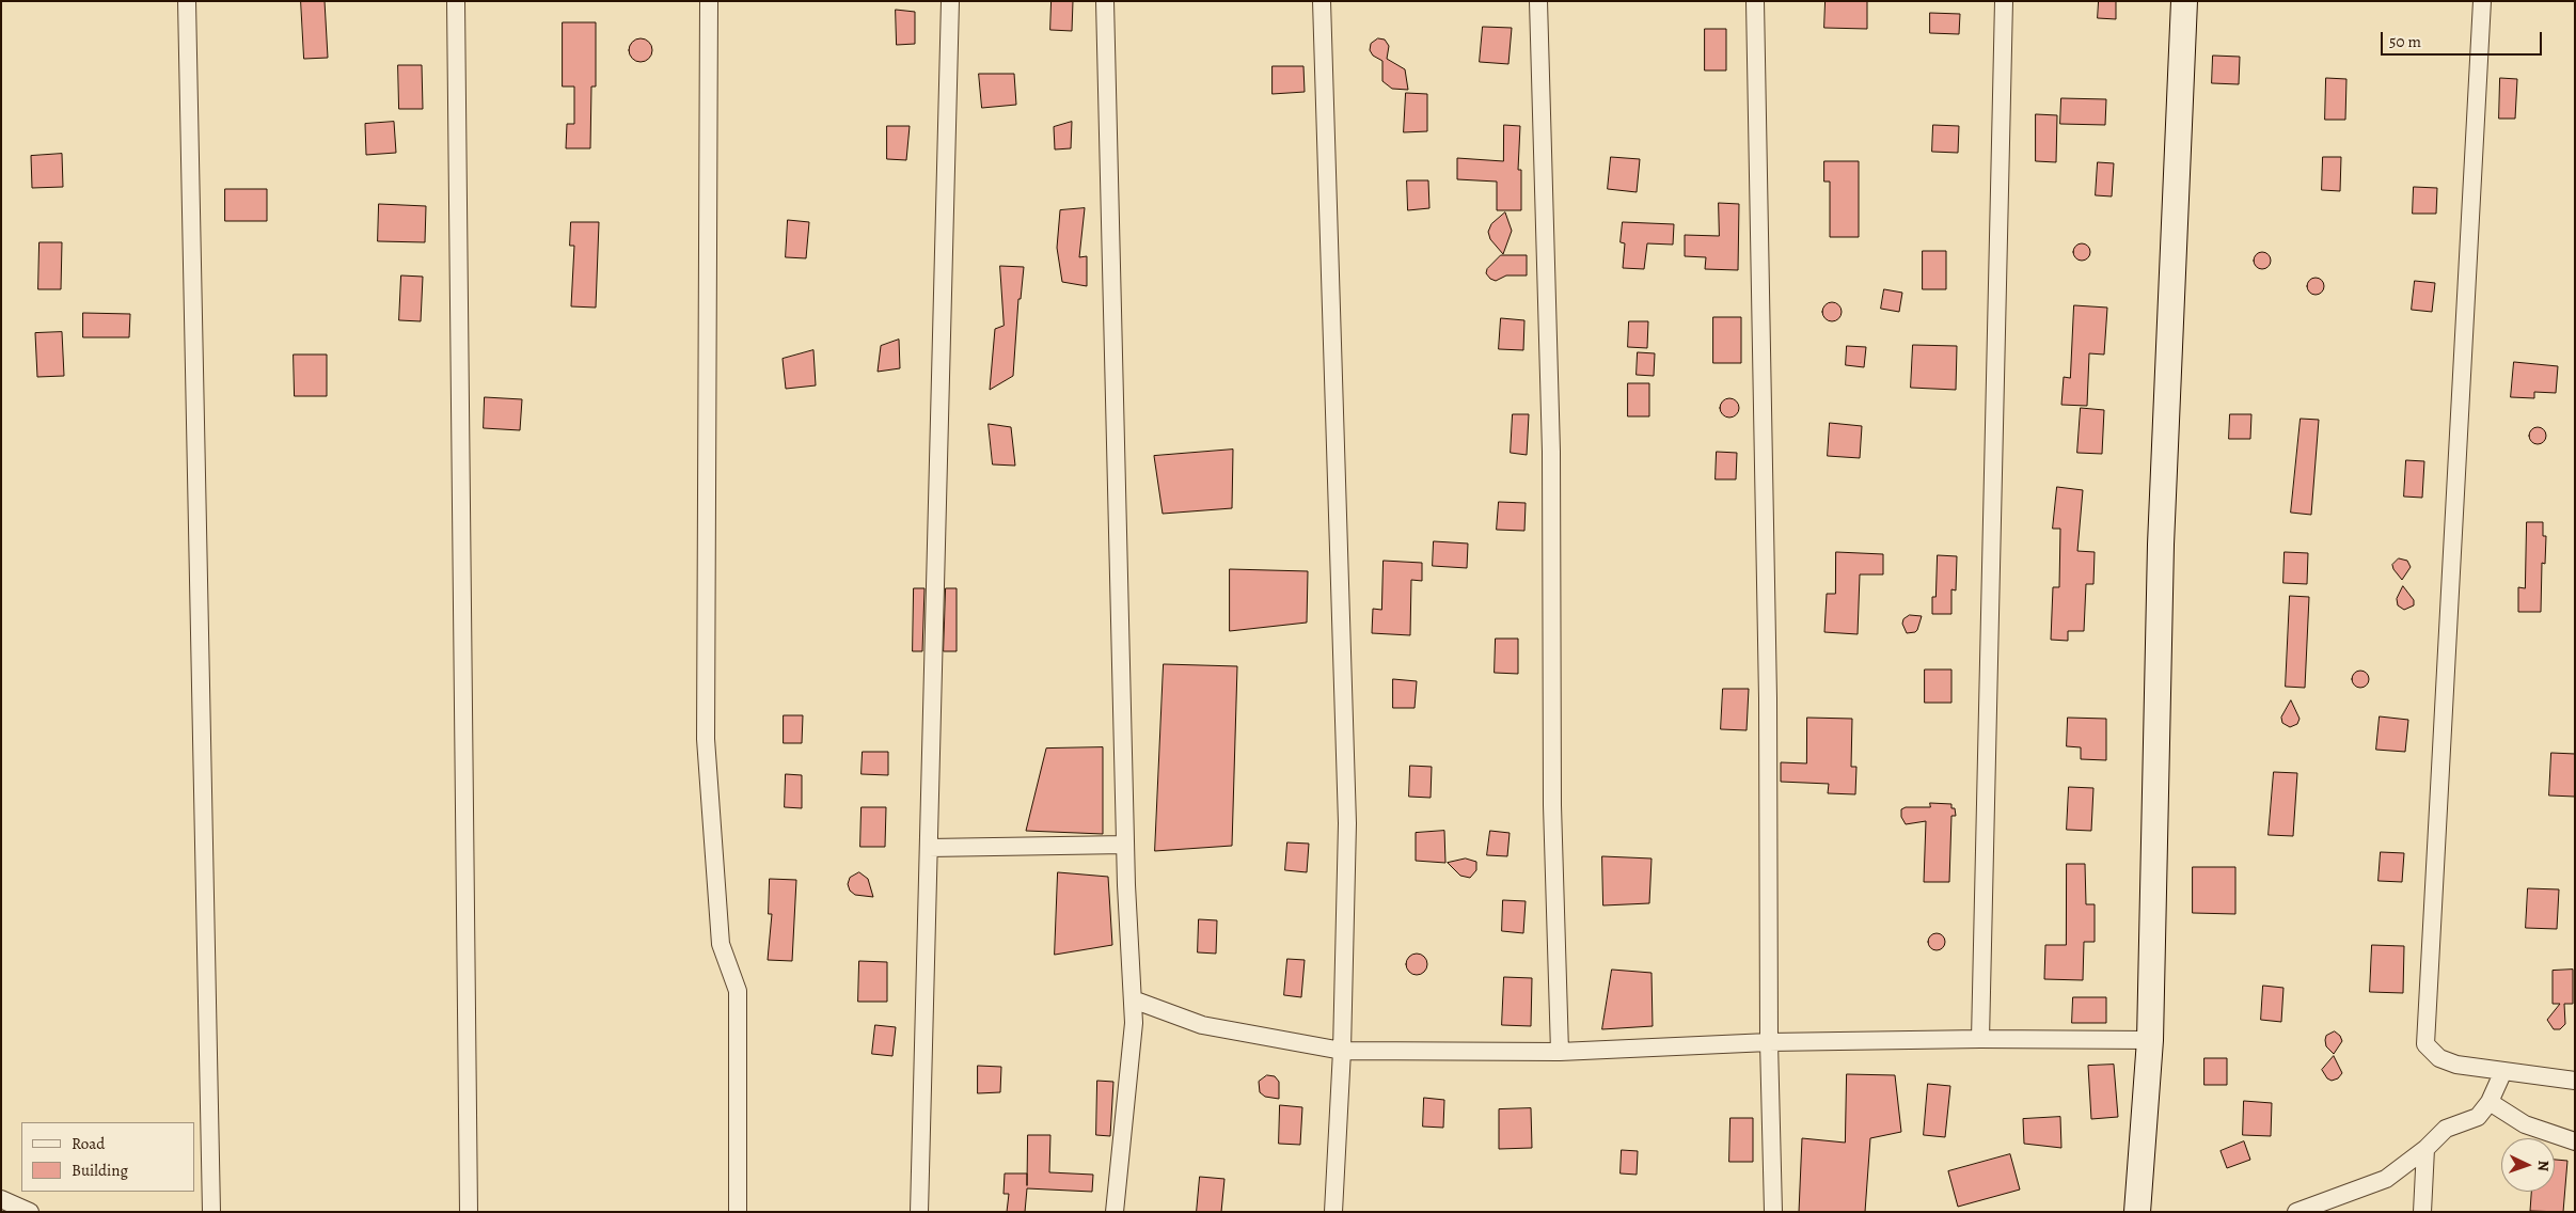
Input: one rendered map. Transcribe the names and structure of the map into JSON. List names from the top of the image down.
{
  "legend": ["Road", "Building"],
  "scale_bar": "50 m",
  "north": "right"
}
